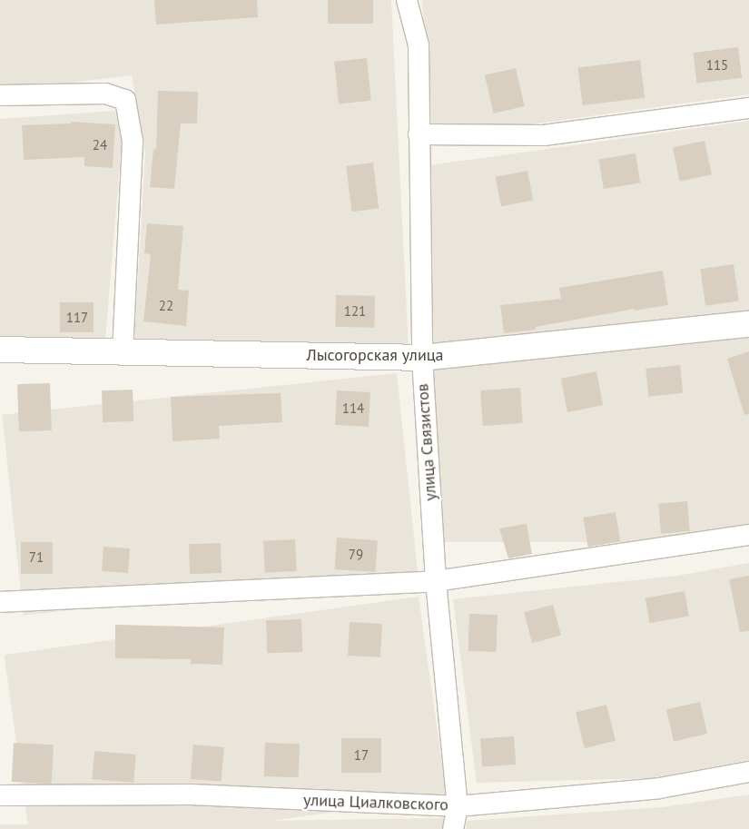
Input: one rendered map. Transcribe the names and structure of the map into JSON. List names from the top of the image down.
{
  "streets": {
    "street": ["Лысогорская улица", "улица Связистов", "улица Циалковского"]
  },
  "crossings": [
    ["Лысогорская улица", "улица Связистов"],
    ["улица Связистов", "улица Циалковского"]
  ],
  "house_numbers": [
    "115",
    "24",
    "22",
    "121",
    "117",
    "114",
    "79",
    "71",
    "17"
  ]
}
